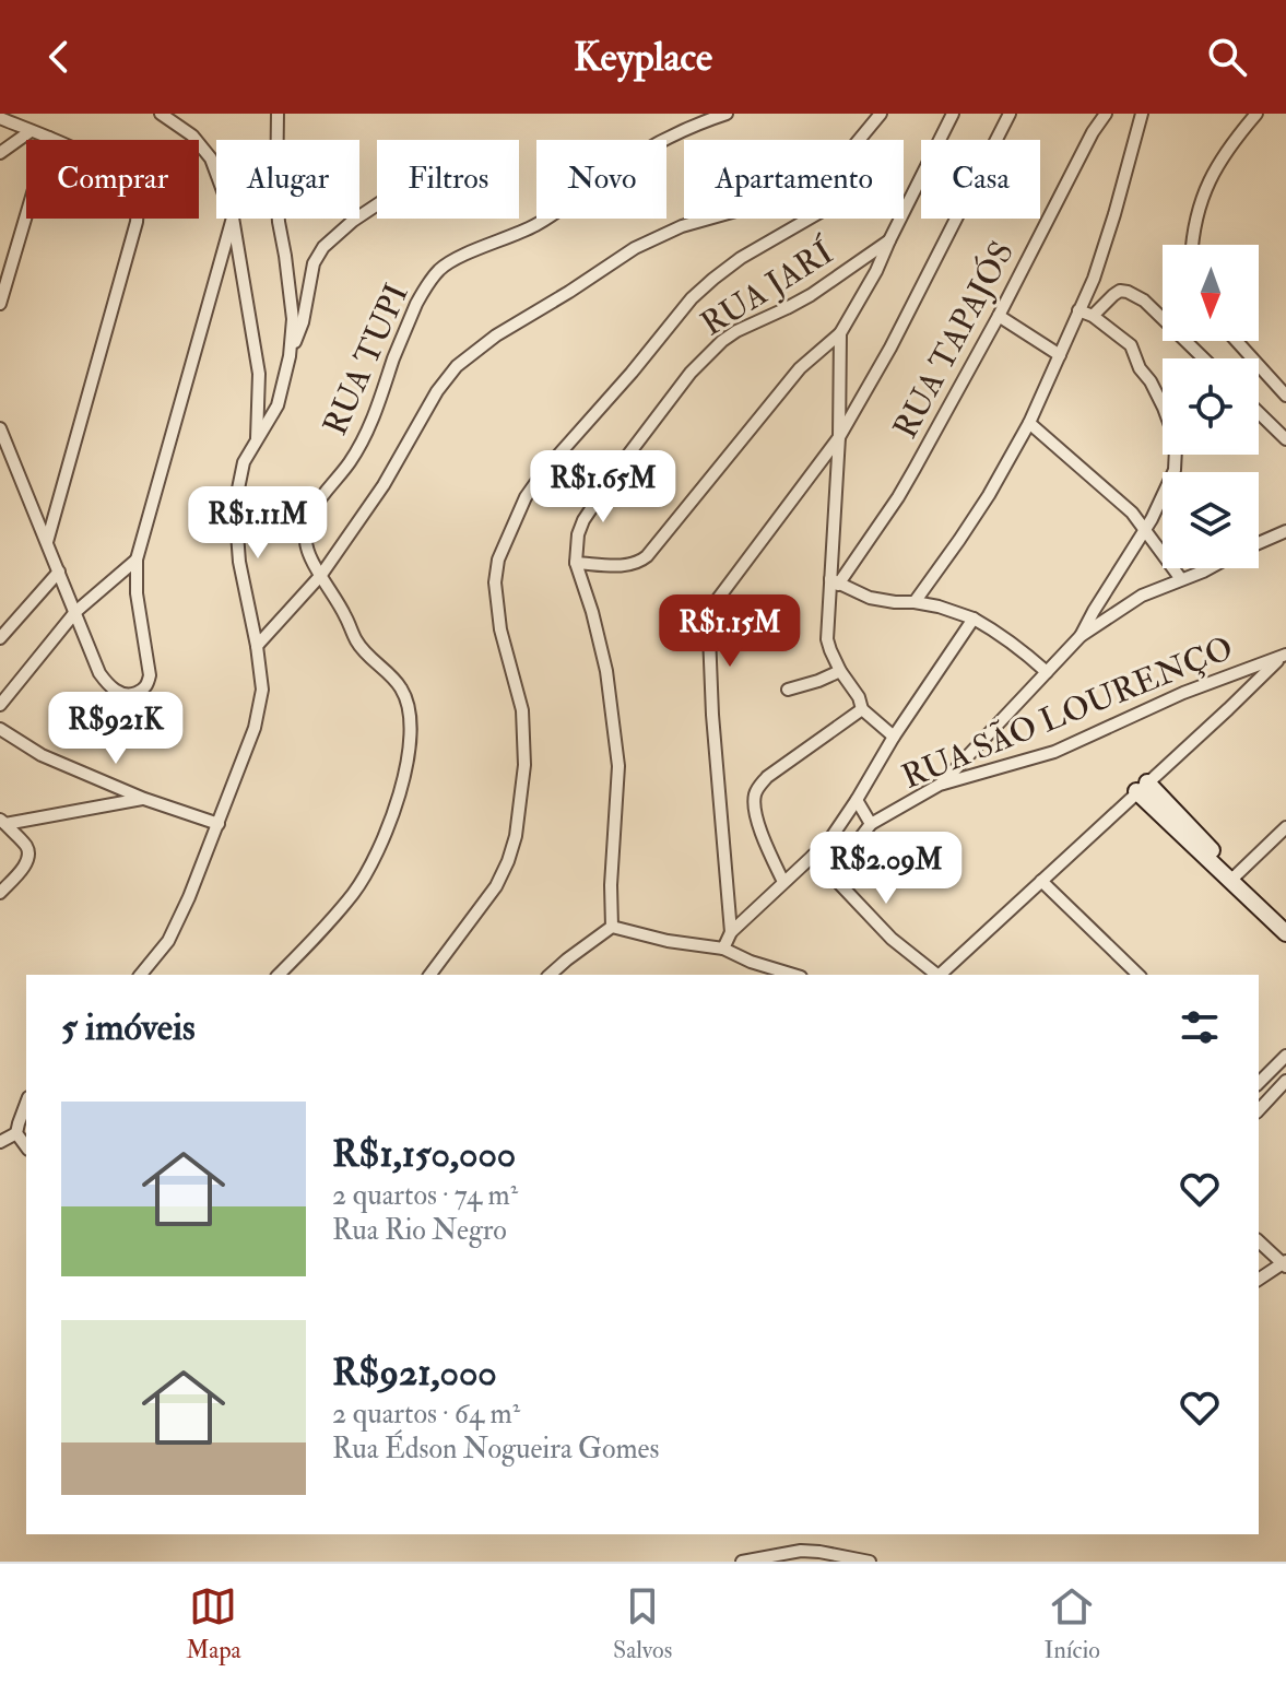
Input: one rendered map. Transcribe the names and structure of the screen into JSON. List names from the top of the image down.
{
  "streets": {
    "street": [
      "RUA JARÍ",
      "RUA TAPAJÓS",
      "RUA TUPI",
      "RUA SÃO LOURENÇO"
    ]
  },
  "north": "bottom",
  "page": {
    "header": "Keyplace",
    "chip": [
      "Comprar",
      "Alugar",
      "Filtros",
      "Novo",
      "Apartamento",
      "Casa"
    ],
    "price": [
      "R$1.65M",
      "R$1.11M",
      "R$1.15M",
      "R$921K",
      "R$2.09M"
    ],
    "heading": "5 imóveis",
    "list": [
      {
        "name": "R$1,150,000",
        "note": "2 quartos · 74 m² · Rua Rio Negro"
      },
      {
        "name": "R$921,000",
        "note": "2 quartos · 64 m² · Rua Édson Nogueira Gomes"
      }
    ],
    "tabs": ["Mapa", "Salvos", "Início"]
  }
}
